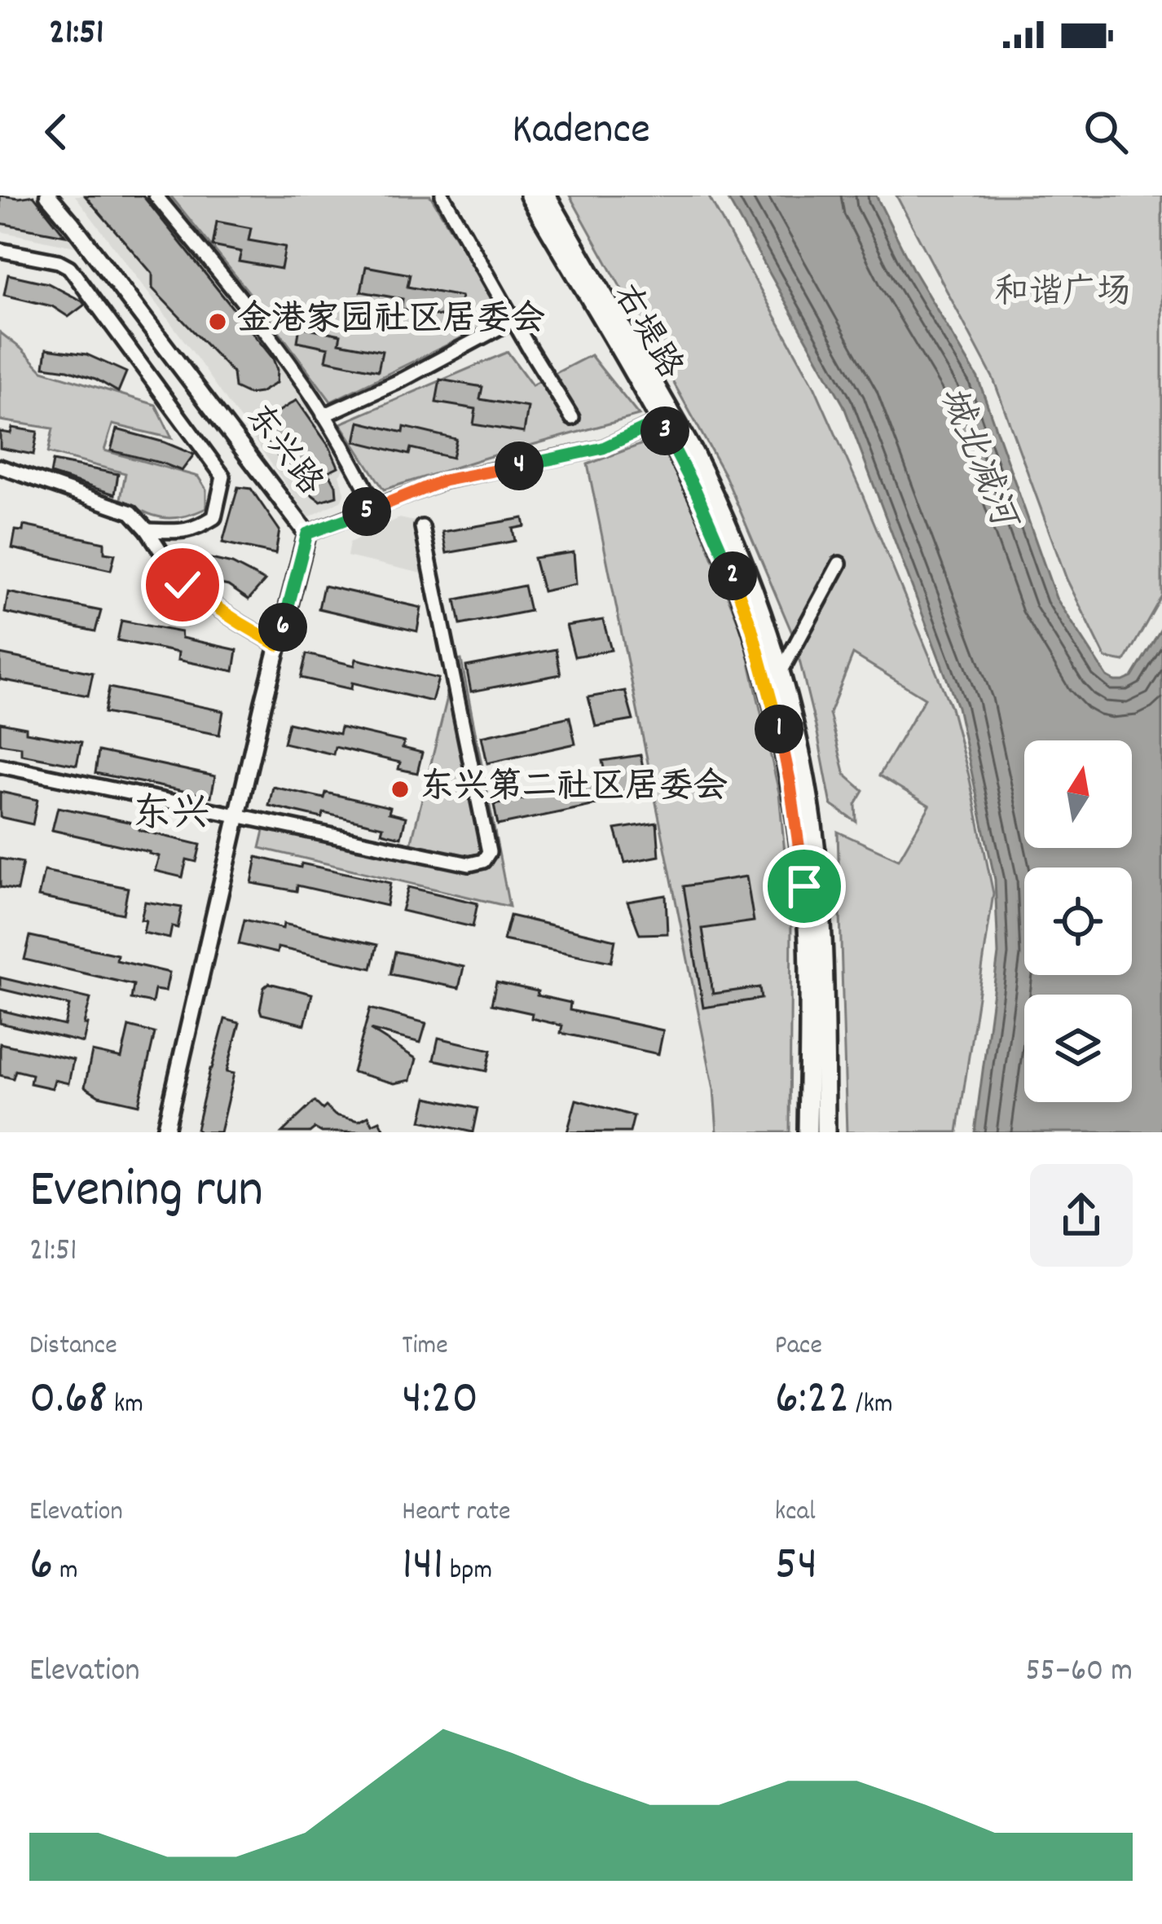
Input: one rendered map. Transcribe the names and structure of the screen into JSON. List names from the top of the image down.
{
  "streets": {
    "main road": ["右堤路"],
    "street": ["东兴路"]
  },
  "districts": ["东兴"],
  "water": ["城北减河"],
  "parks": ["和谐广场"],
  "places": ["金港家园社区居委会", "东兴第二社区居委会"],
  "north": "top",
  "page": {
    "status": "21:51",
    "header": "Kadence",
    "pins": [
      "3",
      "4",
      "5",
      "2",
      "6",
      "1"
    ],
    "heading": ["Evening run", "21:51"],
    "stats": [
      ["Distance", "0.68 km"],
      ["Time", "4:20"],
      ["Pace", "6:22 /km"],
      ["Elevation", "6 m"],
      ["Heart rate", "141 bpm"],
      ["kcal", "54"]
    ],
    "chart": ["Elevation", "55–60 m"]
  }
}
